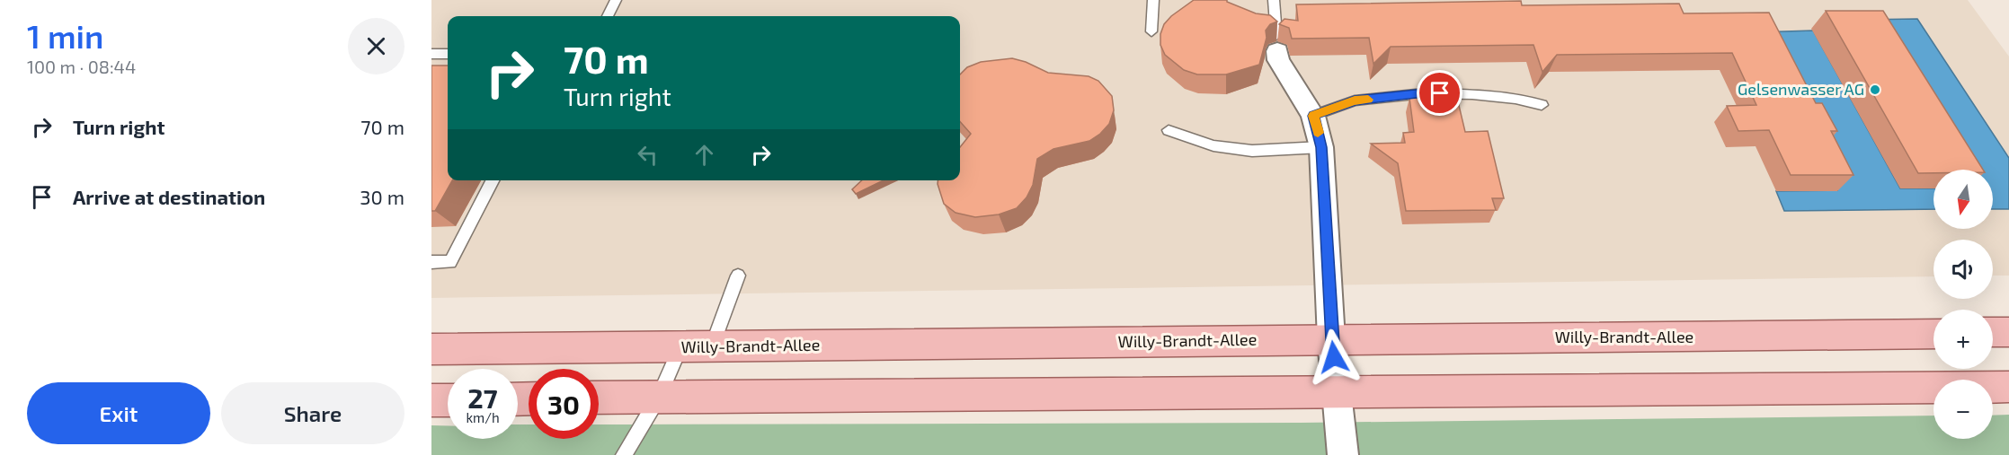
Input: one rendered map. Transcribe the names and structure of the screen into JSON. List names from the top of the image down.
{
  "streets": {
    "main road": ["Willy-Brandt-Allee"]
  },
  "places": ["Gelsenwasser AG"],
  "north": "bottom",
  "page": {
    "heading": ["1 min", "100 m · 08:44"],
    "turn": ["70 m", "Turn right"],
    "list": [
      {
        "name": "Turn right",
        "value": "70 m"
      },
      {
        "name": "Arrive at destination",
        "value": "30 m"
      }
    ],
    "map_buttons": ["+", "−"],
    "speed": "27 km/h",
    "limit": "30",
    "buttons": ["Exit", "Share"]
  }
}
